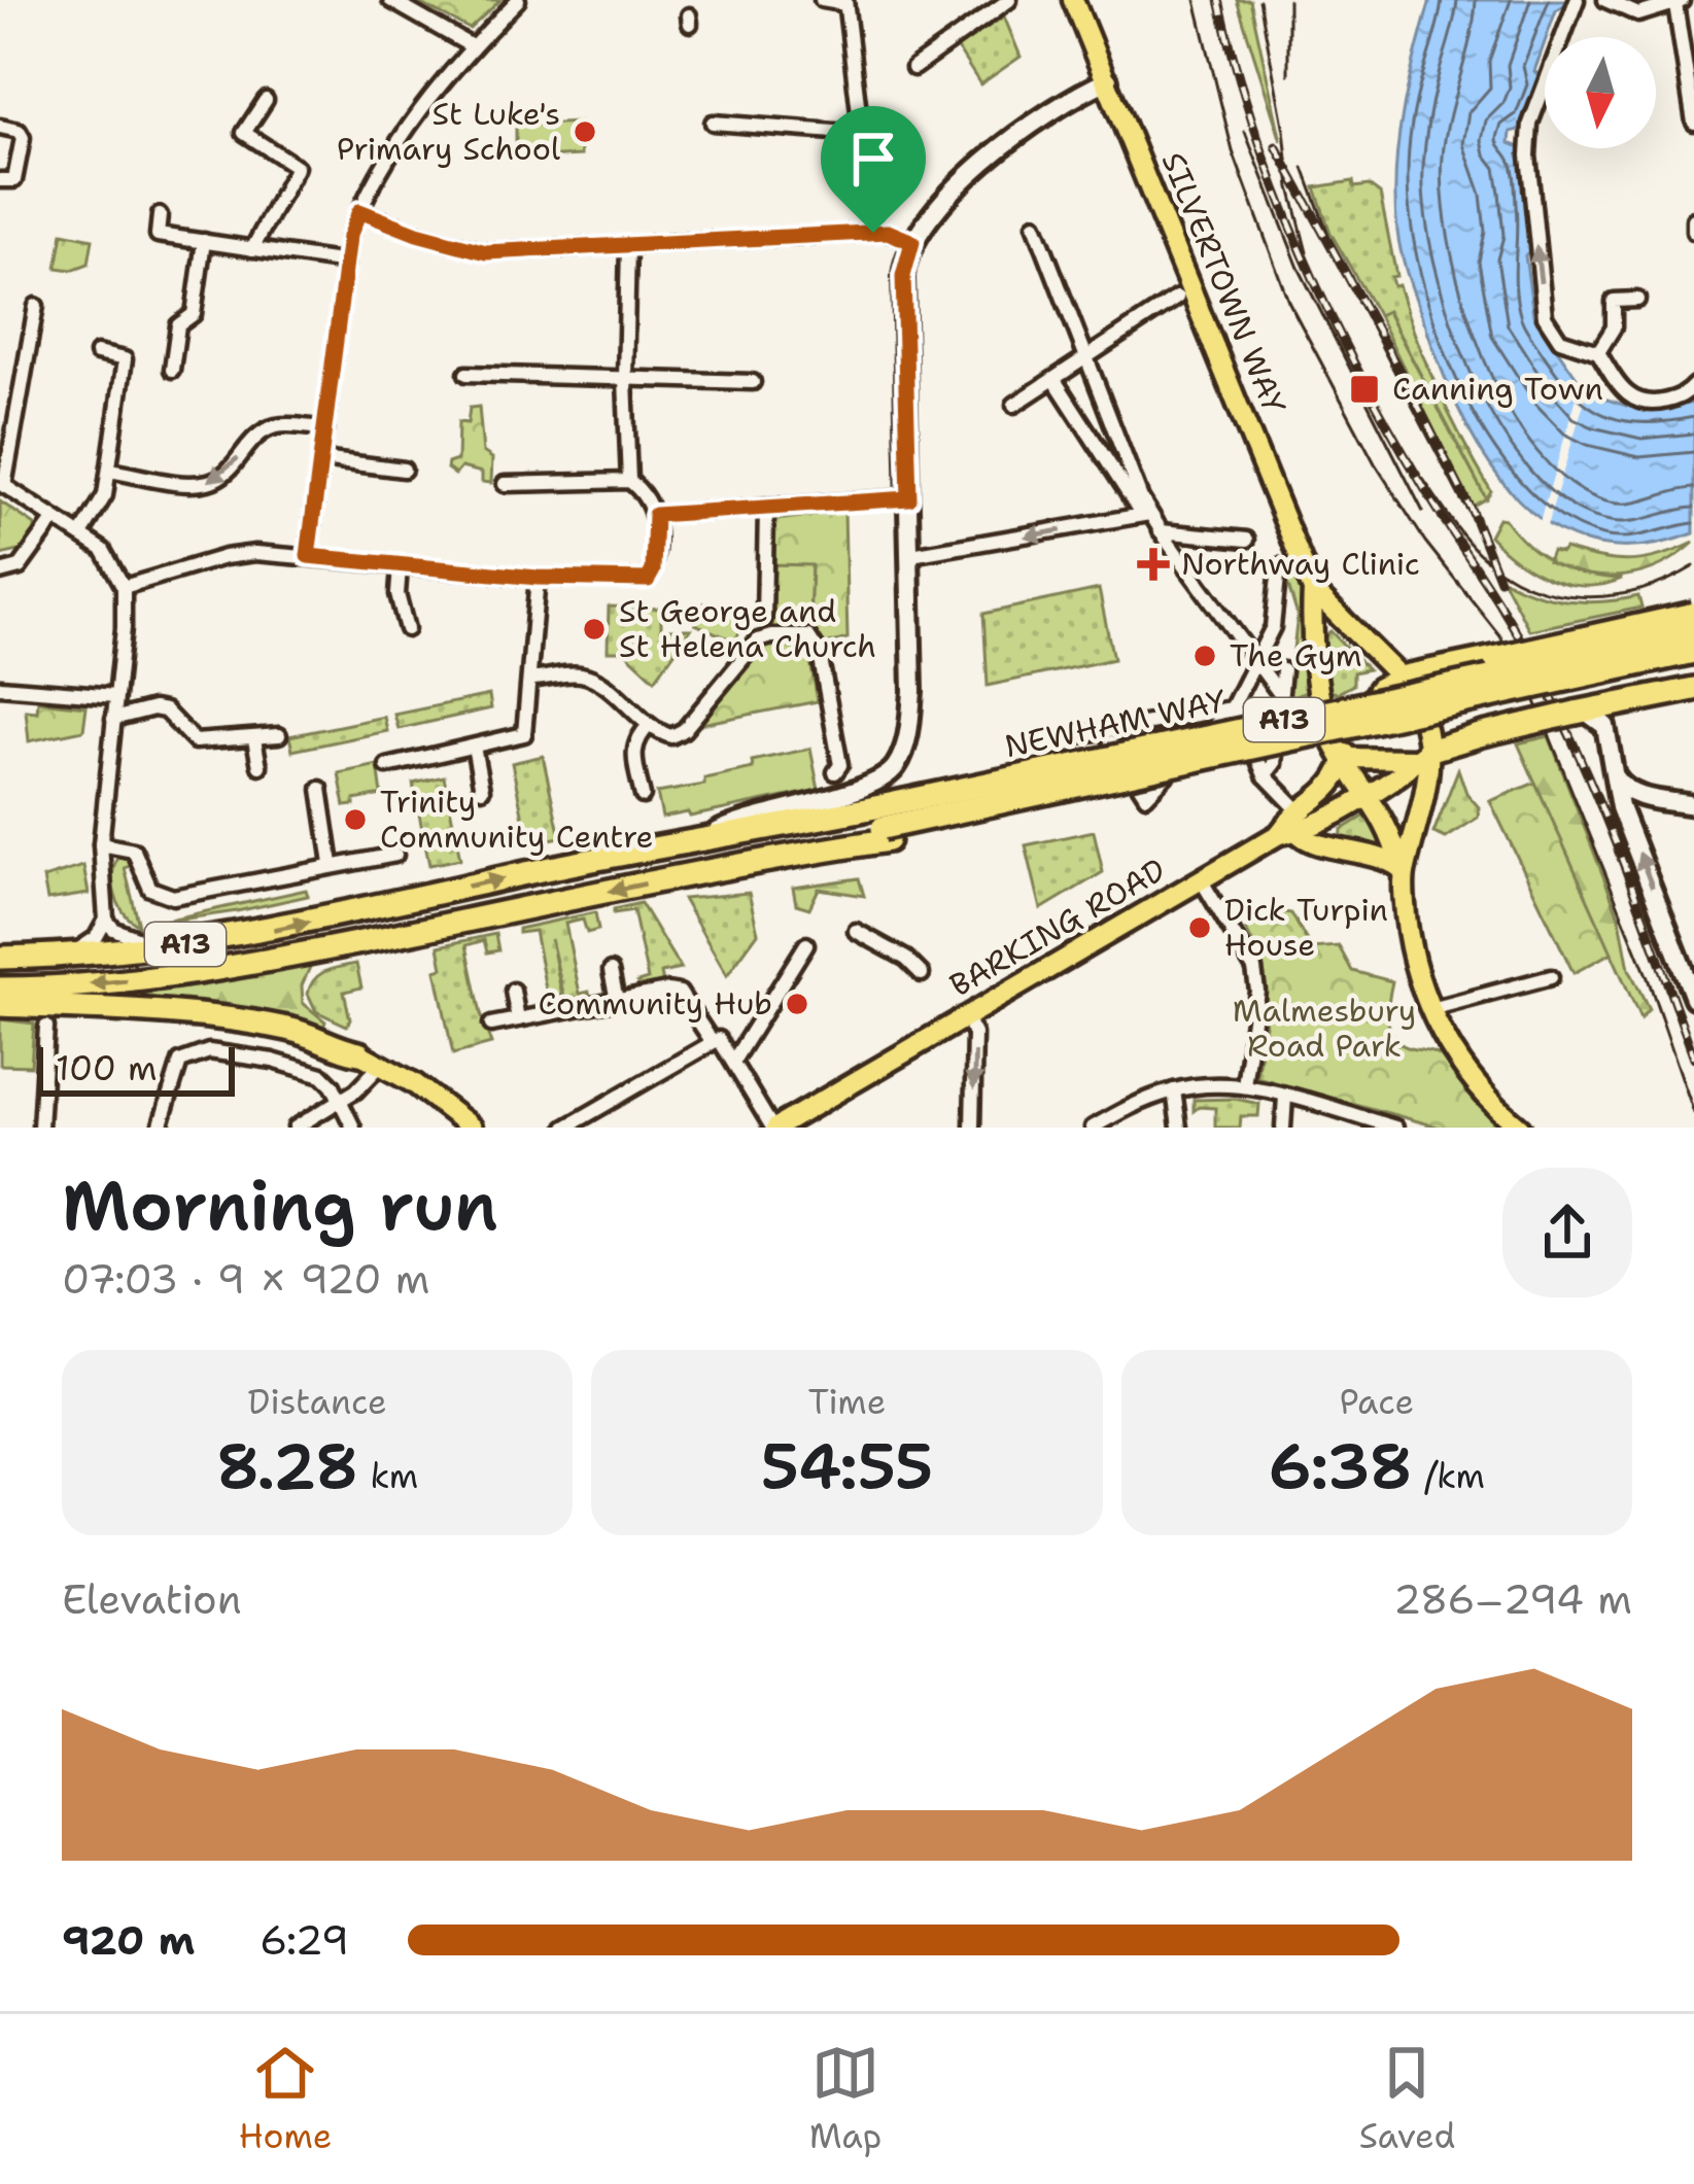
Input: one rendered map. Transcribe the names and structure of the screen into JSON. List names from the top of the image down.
{
  "streets": {
    "highway": ["A13", "NEWHAM WAY"],
    "main road": ["SILVERTOWN WAY", "BARKING ROAD"]
  },
  "crossings": [
    ["SILVERTOWN WAY", "BARKING ROAD"]
  ],
  "parks": ["Malmesbury Road Park"],
  "places": {
    "other": [
      "St Luke's Primary School",
      "St George and St Helena Church",
      "The Gym",
      "Trinity Community Centre",
      "Dick Turpin House",
      "Community Hub"
    ],
    "transit": ["Canning Town"],
    "health": ["Northway Clinic"]
  },
  "scale_bar": "100 m",
  "north": "bottom",
  "page": {
    "scale": "100 m",
    "heading": ["Morning run", "07:03 · 9 × 920 m"],
    "stats": [
      ["Distance", "8.28 km"],
      ["Time", "54:55"],
      ["Pace", "6:38 /km"]
    ],
    "chart": ["Elevation", "286–294 m"],
    "list": [
      {
        "name": "920 m",
        "note": "6:29"
      }
    ],
    "tabs": ["Home", "Map", "Saved"]
  }
}
